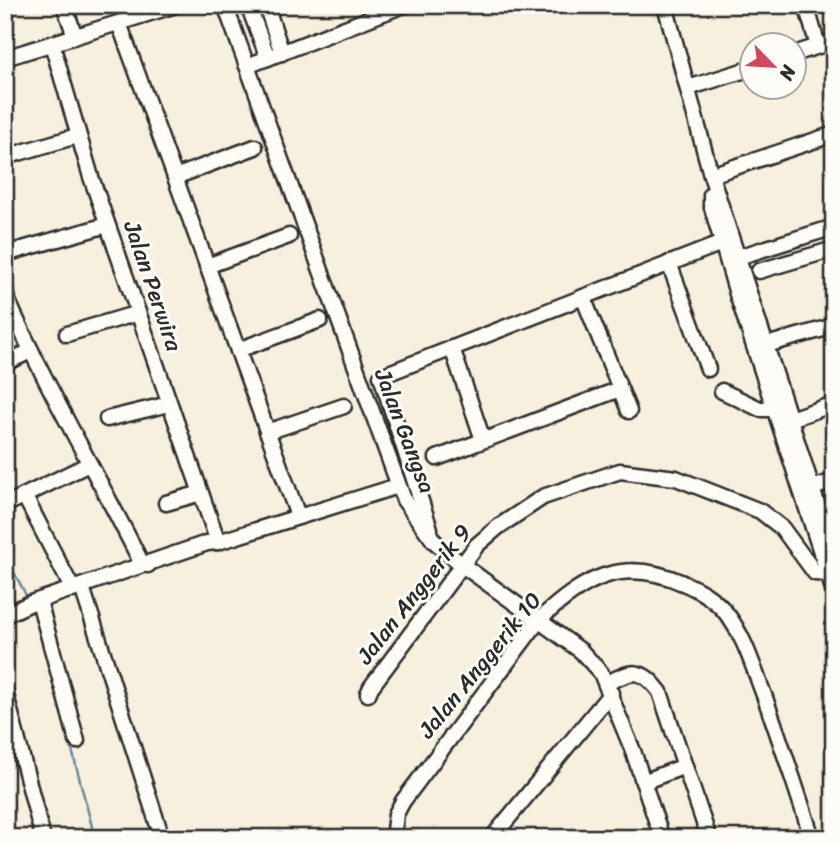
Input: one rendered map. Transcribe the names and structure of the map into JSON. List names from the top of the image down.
{
  "streets": {
    "street": [
      "Jalan Perwira",
      "Jalan Gangsa",
      "Jalan Anggerik 9",
      "Jalan Anggerik 10"
    ]
  },
  "crossings": [
    ["Jalan Gangsa", "Jalan Anggerik 9"],
    ["Jalan Gangsa", "Jalan Anggerik 10"]
  ],
  "north": "bottom right"
}
